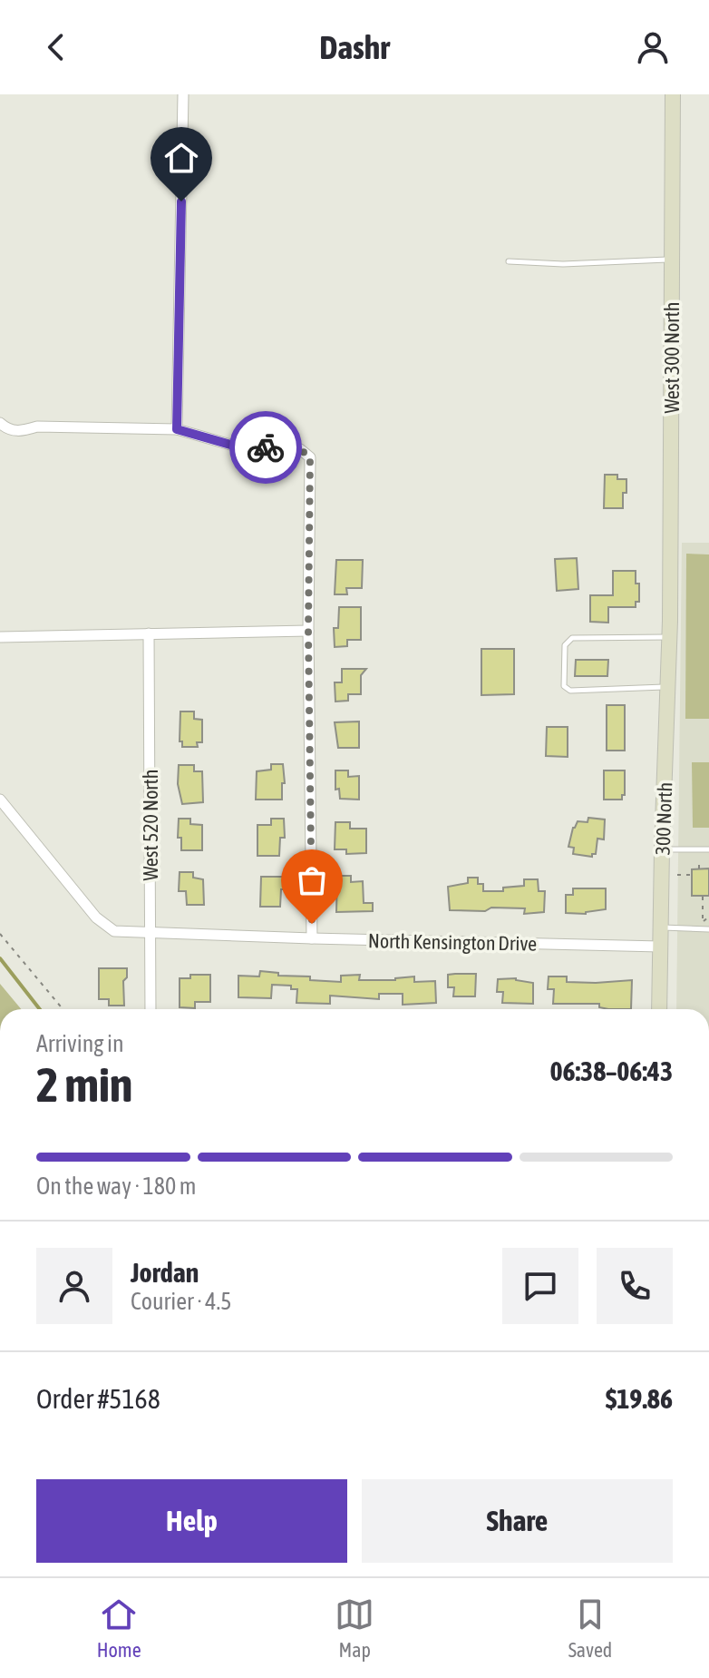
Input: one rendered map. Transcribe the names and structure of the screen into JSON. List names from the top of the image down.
{
  "streets": {
    "street": [
      "West 300 North",
      "300 North",
      "West 520 North",
      "North Kensington Drive"
    ]
  },
  "crossings": [
    ["West 300 North", "300 North"],
    ["300 North", "North Kensington Drive"],
    ["West 520 North", "North Kensington Drive"]
  ],
  "page": {
    "header": "Dashr",
    "heading": ["2 min", "Arriving in", "06:38–06:43"],
    "panel": [
      "Jordan",
      "Courier · 4.5",
      "Order #5168",
      "$19.86"
    ],
    "bar": "On the way · 180 m",
    "buttons": ["Help", "Share"],
    "tabs": ["Home", "Map", "Saved"]
  }
}
